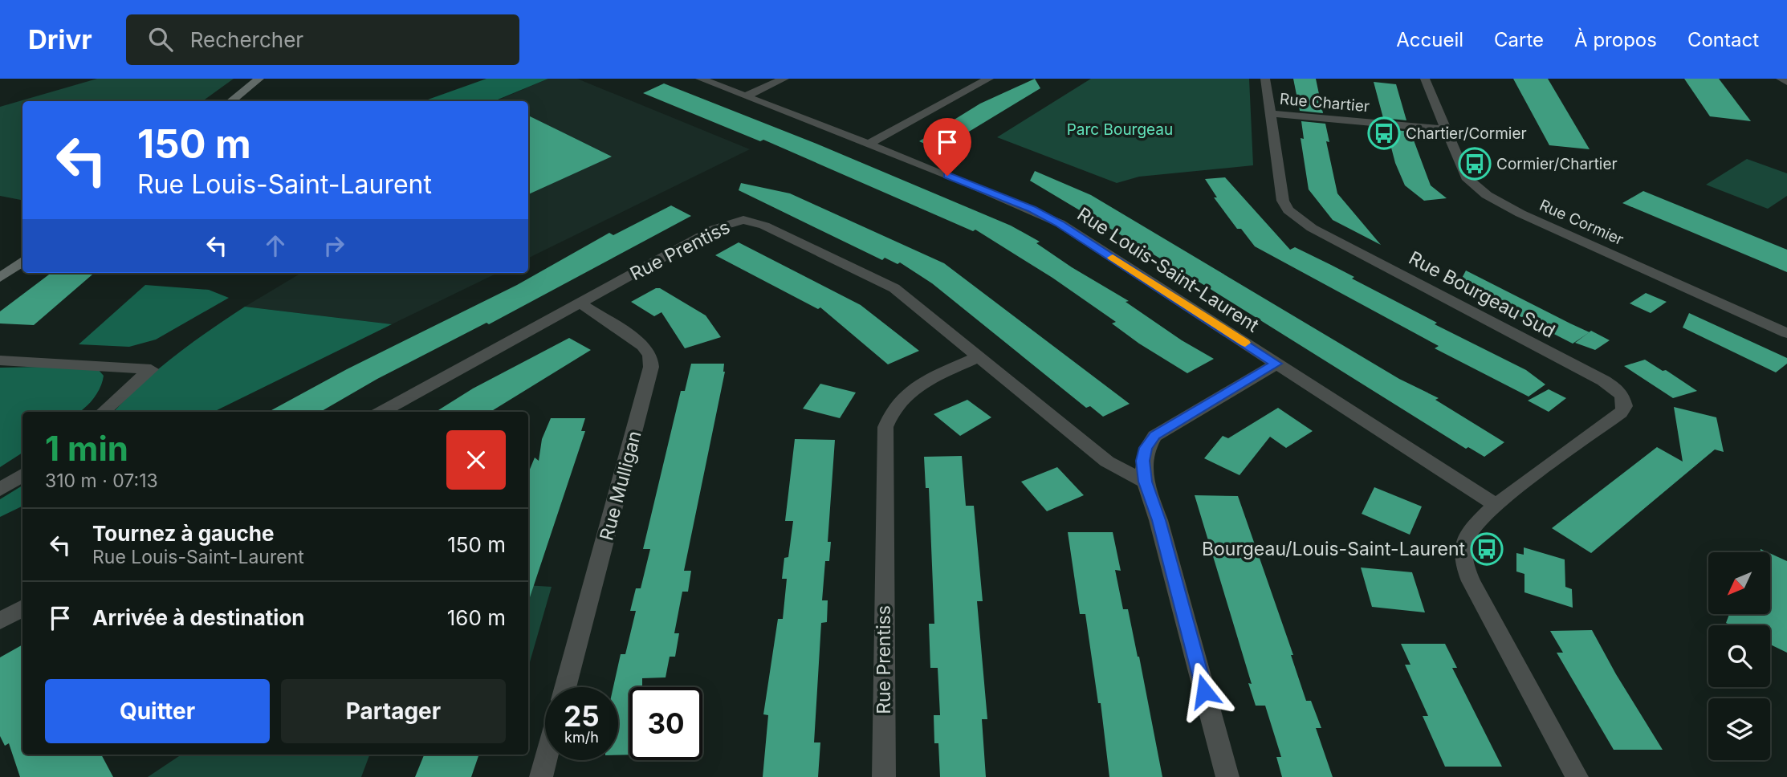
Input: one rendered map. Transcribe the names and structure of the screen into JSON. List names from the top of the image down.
{
  "streets": {
    "street": [
      "Rue Chartier",
      "Rue Cormier",
      "Rue Prentiss",
      "Rue Louis-Saint-Laurent",
      "Rue Bourgeau Sud",
      "Rue Mulligan"
    ]
  },
  "crossings": [
    ["Rue Chartier", "Rue Cormier"],
    ["Rue Chartier", "Rue Bourgeau Sud"],
    ["Rue Prentiss", "Rue Mulligan"],
    ["Rue Louis-Saint-Laurent", "Rue Bourgeau Sud"]
  ],
  "parks": ["Parc Bourgeau"],
  "places": {
    "bus stop": ["Chartier/Cormier", "Cormier/Chartier", "Bourgeau/Louis-Saint-Laurent"]
  },
  "north": "bottom left",
  "page": {
    "header": "Drivr",
    "search": "Rechercher",
    "nav": [
      "Accueil",
      "Carte",
      "À propos",
      "Contact"
    ],
    "turn": ["150 m", "Rue Louis-Saint-Laurent"],
    "heading": ["1 min", "310 m · 07:13"],
    "list": [
      {
        "name": "Tournez à gauche",
        "note": "Rue Louis-Saint-Laurent",
        "value": "150 m"
      },
      {
        "name": "Arrivée à destination",
        "value": "160 m"
      }
    ],
    "buttons": ["Quitter", "Partager"],
    "speed": "25 km/h",
    "limit": "30"
  }
}
